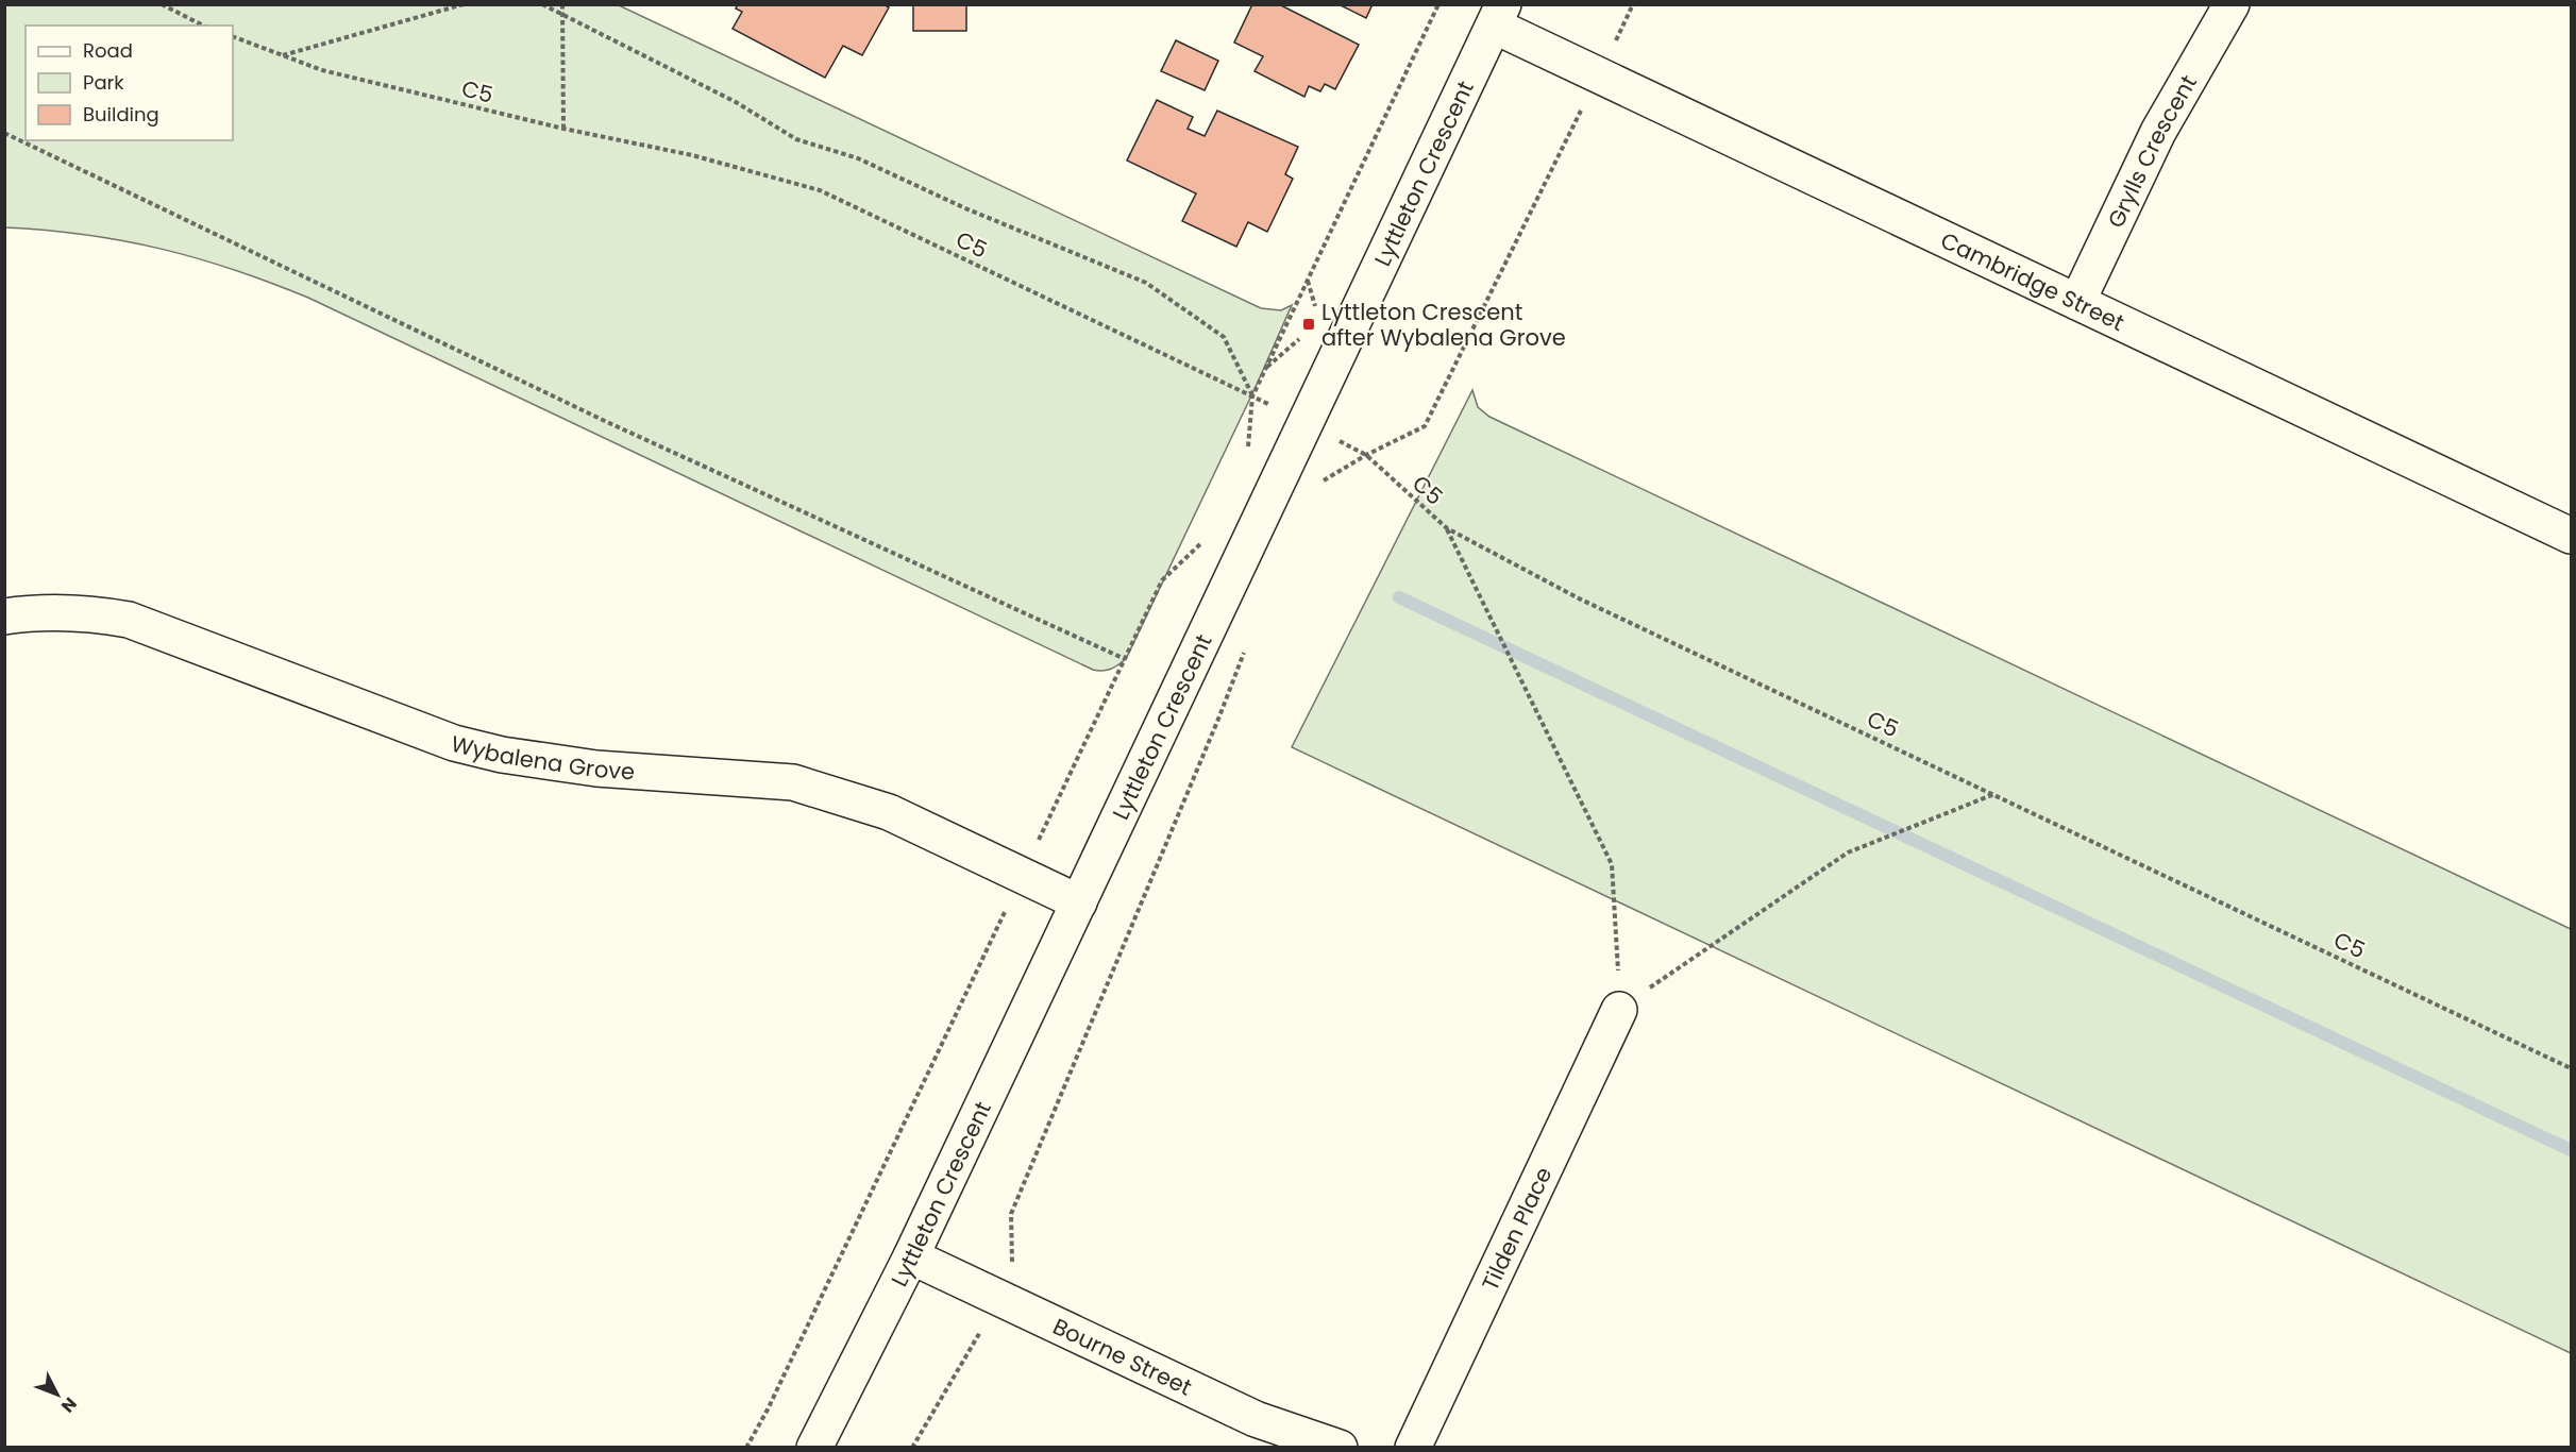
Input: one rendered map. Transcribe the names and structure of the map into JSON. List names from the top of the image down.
{
  "streets": {
    "street": [
      "Grylls Crescent",
      "Lyttleton Crescent",
      "Cambridge Street",
      "Wybalena Grove",
      "Tilden Place",
      "Bourne Street"
    ],
    "path": ["C5"]
  },
  "crossings": [
    ["C5", "Lyttleton Crescent"],
    ["Grylls Crescent", "Cambridge Street"],
    ["Lyttleton Crescent", "Cambridge Street"],
    ["Lyttleton Crescent", "Wybalena Grove"],
    ["Lyttleton Crescent", "Bourne Street"]
  ],
  "places": {
    "transit": ["Lyttleton Crescent after Wybalena Grove"]
  },
  "legend": ["Road", "Park", "Building"],
  "north": "bottom right"
}
